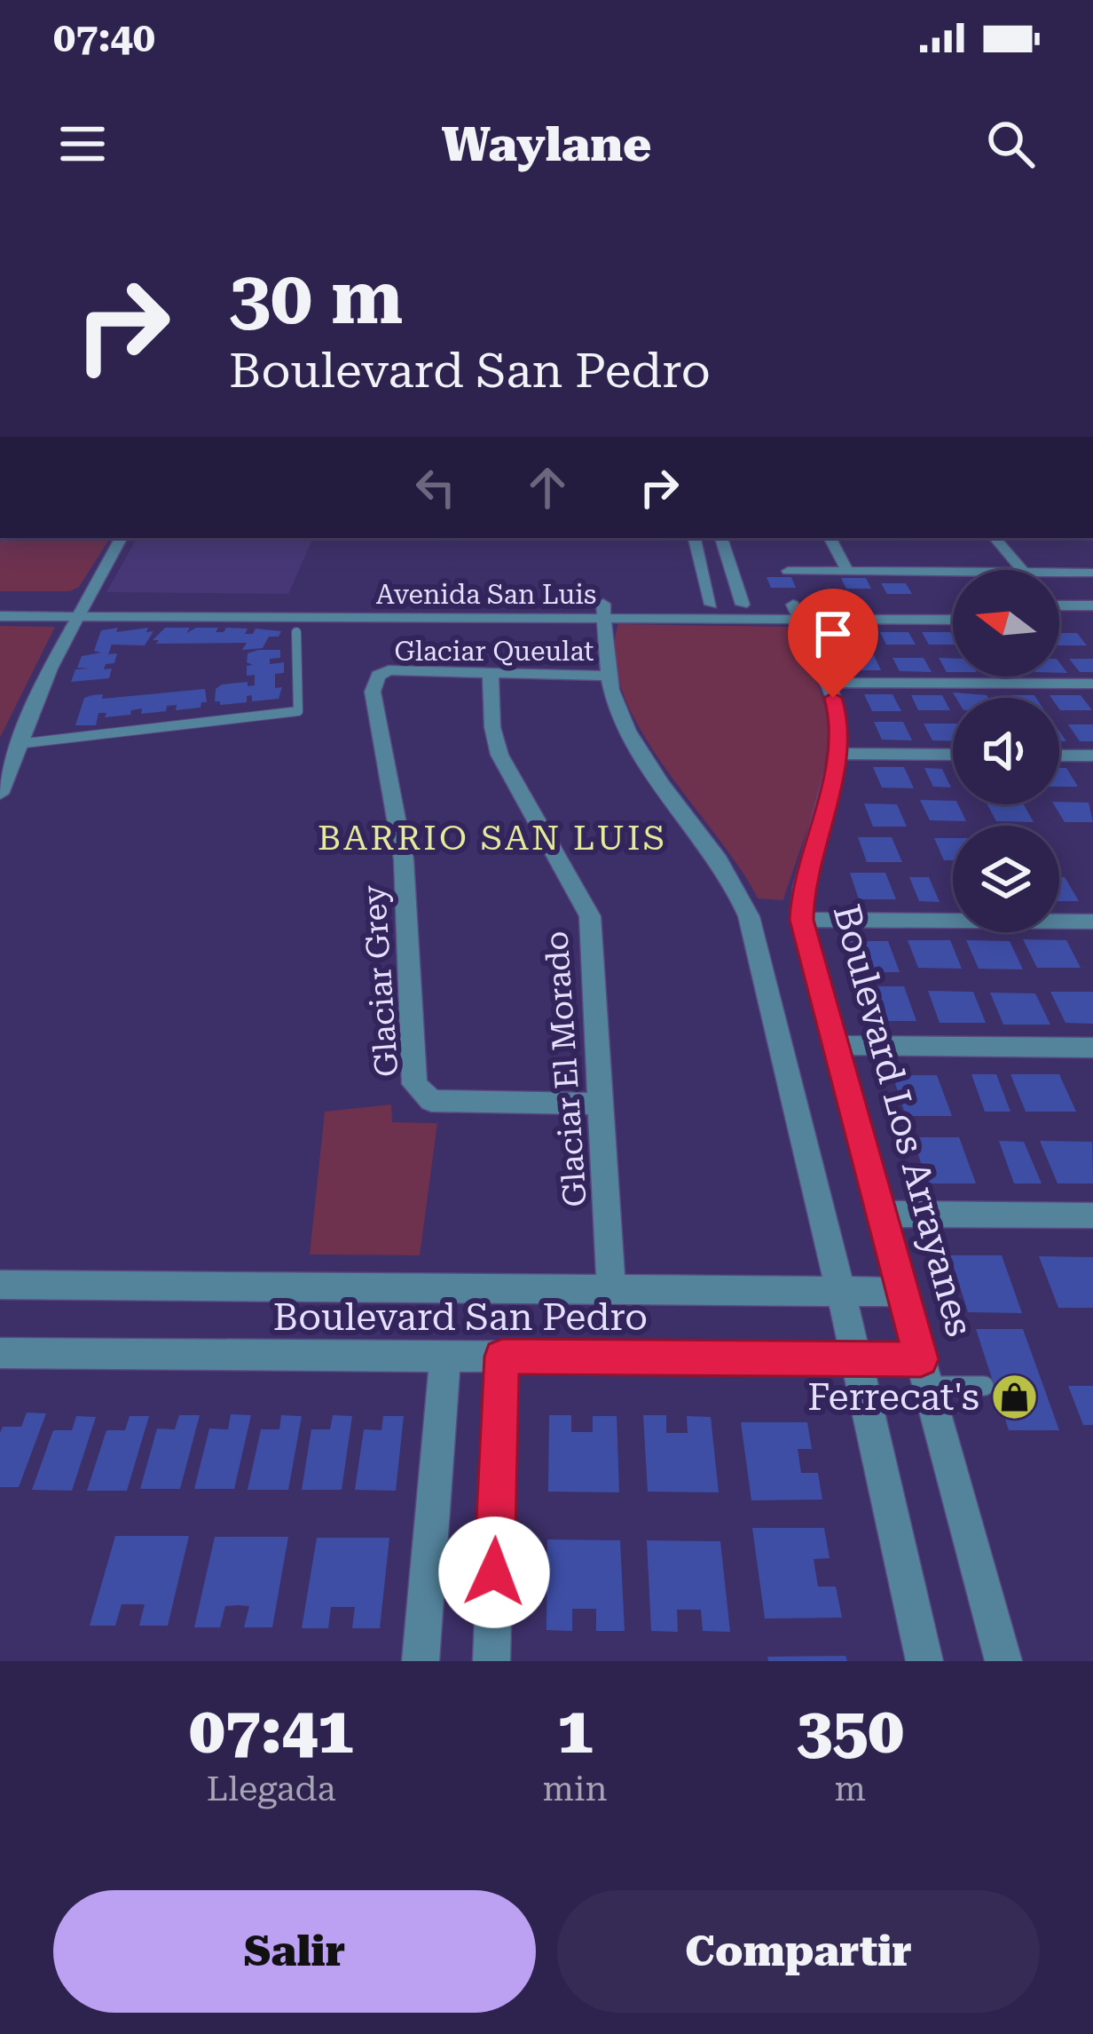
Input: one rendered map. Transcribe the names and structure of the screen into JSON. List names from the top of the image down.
{
  "streets": {
    "street": [
      "Avenida San Luis",
      "Glaciar Queulat",
      "Glaciar Grey",
      "Glaciar El Morado",
      "Boulevard Los Arrayanes",
      "Boulevard San Pedro"
    ]
  },
  "crossings": [
    ["Avenida San Luis", "Boulevard Los Arrayanes"],
    ["Glaciar Queulat", "Glaciar Grey"],
    ["Glaciar Queulat", "Glaciar El Morado"],
    ["Glaciar Grey", "Glaciar El Morado"],
    ["Glaciar El Morado", "Boulevard San Pedro"],
    ["Boulevard Los Arrayanes", "Boulevard San Pedro"]
  ],
  "districts": ["BARRIO SAN LUIS"],
  "places": {
    "shop": ["Ferrecat's"]
  },
  "north": "left",
  "page": {
    "status": "07:40",
    "header": "Waylane",
    "turn": ["30 m", "Boulevard San Pedro"],
    "eta": [
      "07:41",
      "Llegada",
      "1",
      "min",
      "350",
      "m"
    ],
    "buttons": ["Salir", "Compartir"]
  }
}
